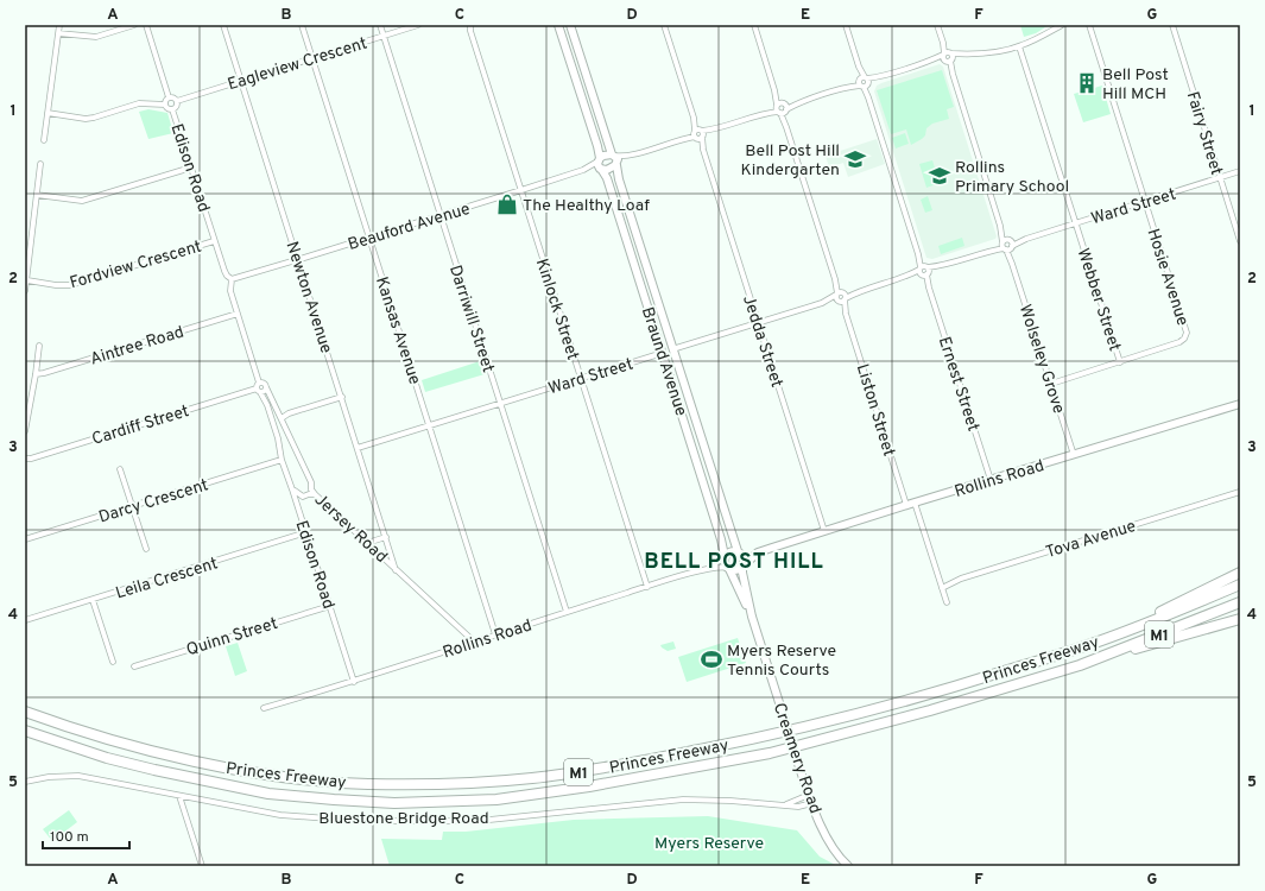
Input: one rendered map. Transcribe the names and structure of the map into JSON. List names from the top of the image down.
{
  "streets": {
    "highway": ["M1", "Princes Freeway"],
    "street": [
      "Eagleview Crescent",
      "Fairy Street",
      "Edison Road",
      "Ward Street",
      "Beauford Avenue",
      "Fordview Crescent",
      "Hosie Avenue",
      "Newton Avenue",
      "Webber Street",
      "Kinlock Street",
      "Darriwill Street",
      "Kansas Avenue",
      "Jedda Street",
      "Aintree Road",
      "Wolseley Grove",
      "Braund Avenue",
      "Ernest Street",
      "Liston Street",
      "Cardiff Street",
      "Rollins Road",
      "Darcy Crescent",
      "Jersey Road",
      "Tova Avenue",
      "Leila Crescent",
      "Quinn Street",
      "Creamery Road",
      "Bluestone Bridge Road"
    ]
  },
  "crossings": [
    ["Eagleview Crescent", "Edison Road"],
    ["Eagleview Crescent", "Newton Avenue"],
    ["Eagleview Crescent", "Darriwill Street"],
    ["Eagleview Crescent", "Kansas Avenue"],
    ["Fairy Street", "Ward Street"],
    ["Edison Road", "Beauford Avenue"],
    ["Edison Road", "Fordview Crescent"],
    ["Edison Road", "Aintree Road"],
    ["Edison Road", "Cardiff Street"],
    ["Edison Road", "Rollins Road"],
    ["Edison Road", "Darcy Crescent"],
    ["Edison Road", "Jersey Road"],
    ["Edison Road", "Leila Crescent"],
    ["Edison Road", "Quinn Street"],
    ["Ward Street", "Hosie Avenue"],
    ["Ward Street", "Newton Avenue"],
    ["Ward Street", "Webber Street"],
    ["Ward Street", "Kinlock Street"],
    ["Ward Street", "Darriwill Street"],
    ["Ward Street", "Kansas Avenue"],
    ["Ward Street", "Jedda Street"],
    ["Ward Street", "Wolseley Grove"],
    ["Ward Street", "Braund Avenue"],
    ["Ward Street", "Ernest Street"],
    ["Ward Street", "Liston Street"],
    ["Beauford Avenue", "Newton Avenue"],
    ["Beauford Avenue", "Kinlock Street"],
    ["Beauford Avenue", "Darriwill Street"],
    ["Beauford Avenue", "Kansas Avenue"],
    ["Beauford Avenue", "Braund Avenue"],
    ["Hosie Avenue", "Webber Street"],
    ["Newton Avenue", "Jersey Road"],
    ["Kinlock Street", "Rollins Road"],
    ["Darriwill Street", "Rollins Road"],
    ["Kansas Avenue", "Rollins Road"],
    ["Jedda Street", "Rollins Road"],
    ["Wolseley Grove", "Rollins Road"],
    ["Braund Avenue", "Rollins Road"],
    ["Braund Avenue", "Creamery Road"],
    ["Ernest Street", "Rollins Road"],
    ["Liston Street", "Rollins Road"],
    ["Liston Street", "Tova Avenue"],
    ["Cardiff Street", "Jersey Road"],
    ["Rollins Road", "Jersey Road"],
    ["Rollins Road", "Creamery Road"],
    ["Creamery Road", "Bluestone Bridge Road"]
  ],
  "districts": ["BELL POST HILL"],
  "parks": ["Myers Reserve"],
  "places": {
    "building": ["Bell Post Hill MCH"],
    "school or university": ["Bell Post Hill Kindergarten", "Rollins Primary School"],
    "shop": ["The Healthy Loaf"],
    "sports": ["Myers Reserve Tennis Courts"]
  },
  "scale_bar": "100 m",
  "grid": {
    "columns": [
      "A",
      "B",
      "C",
      "D",
      "E",
      "F",
      "G"
    ],
    "rows": [
      "1",
      "2",
      "3",
      "4",
      "5"
    ]
  }
}
